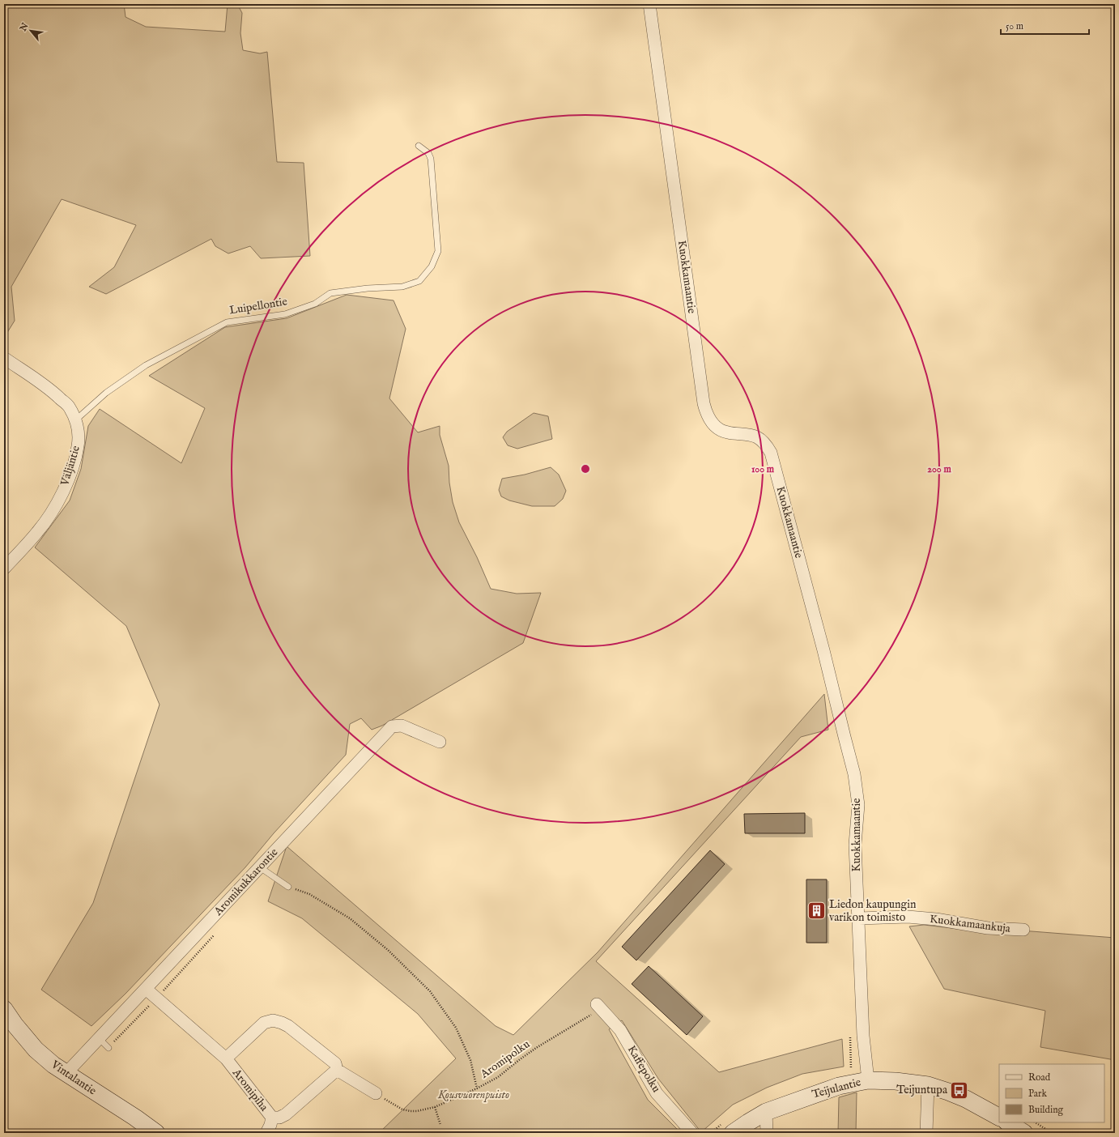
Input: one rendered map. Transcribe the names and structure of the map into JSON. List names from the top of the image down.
{
  "streets": {
    "street": [
      "Kuokkamaantie",
      "Väljäntie",
      "Aromikukkarontie",
      "Kuokkamaankuja",
      "Kaffepolku",
      "Vintalantie",
      "Teijulantie",
      "Aromipiha"
    ],
    "lane": ["Luipellontie"],
    "path": ["Aromipolku"]
  },
  "crossings": [
    ["Kuokkamaantie", "Kuokkamaankuja"],
    ["Kuokkamaantie", "Teijulantie"],
    ["Luipellontie", "Väljäntie"],
    ["Aromikukkarontie", "Vintalantie"],
    ["Aromikukkarontie", "Aromipiha"],
    ["Aromipolku", "Kaffepolku"],
    ["Aromipolku", "Aromipiha"]
  ],
  "parks": ["Kousvuorenpuisto"],
  "places": {
    "building": ["Liedon kaupungin varikon toimisto"],
    "bus stop": ["Teijuntupa"]
  },
  "legend": ["Road", "Park", "Building"],
  "scale_bar": "50 m",
  "north": "top left",
  "rings": ["100 m", "200 m"]
}
